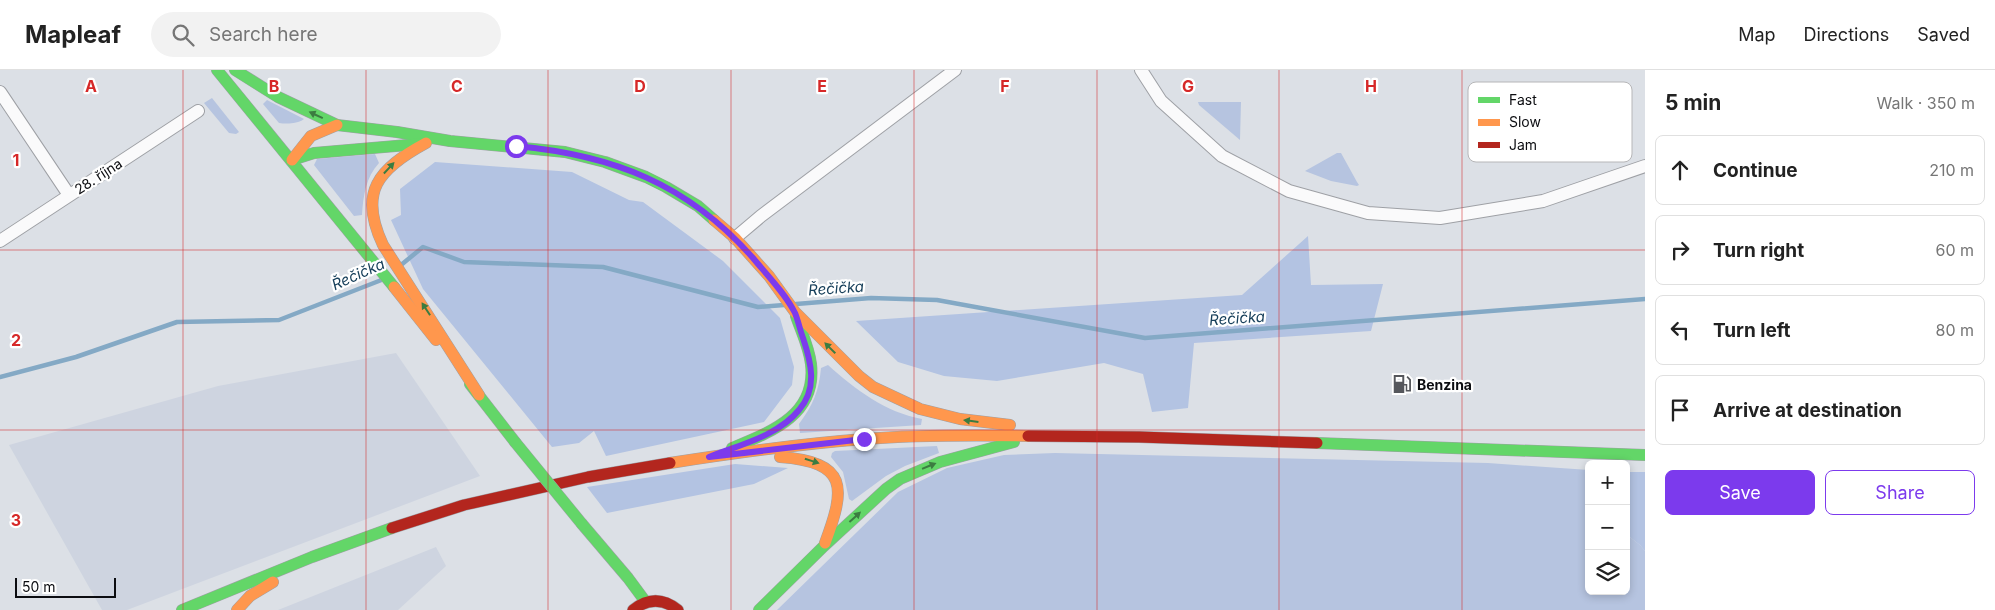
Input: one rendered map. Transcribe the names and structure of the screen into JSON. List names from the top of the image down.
{
  "streets": {
    "street": ["28. října"]
  },
  "water": ["Řečička"],
  "places": {
    "fuel station": ["Benzina"]
  },
  "legend": ["Fast", "Slow", "Jam"],
  "scale_bar": "50 m",
  "page": {
    "header": "Mapleaf",
    "search": "Search here",
    "nav": ["Map", "Directions", "Saved"],
    "heading": ["5 min", "Walk · 350 m"],
    "list": [
      ["Continue", "210 m"],
      ["Turn right", "60 m"],
      ["Turn left", "80 m"],
      "Arrive at destination"
    ],
    "buttons": ["Save", "Share"],
    "map_buttons": ["+", "−"],
    "scale": "50 m"
  },
  "grid": {
    "columns": [
      "A",
      "B",
      "C",
      "D",
      "E",
      "F",
      "G",
      "H"
    ],
    "rows": ["1", "2", "3"]
  }
}
